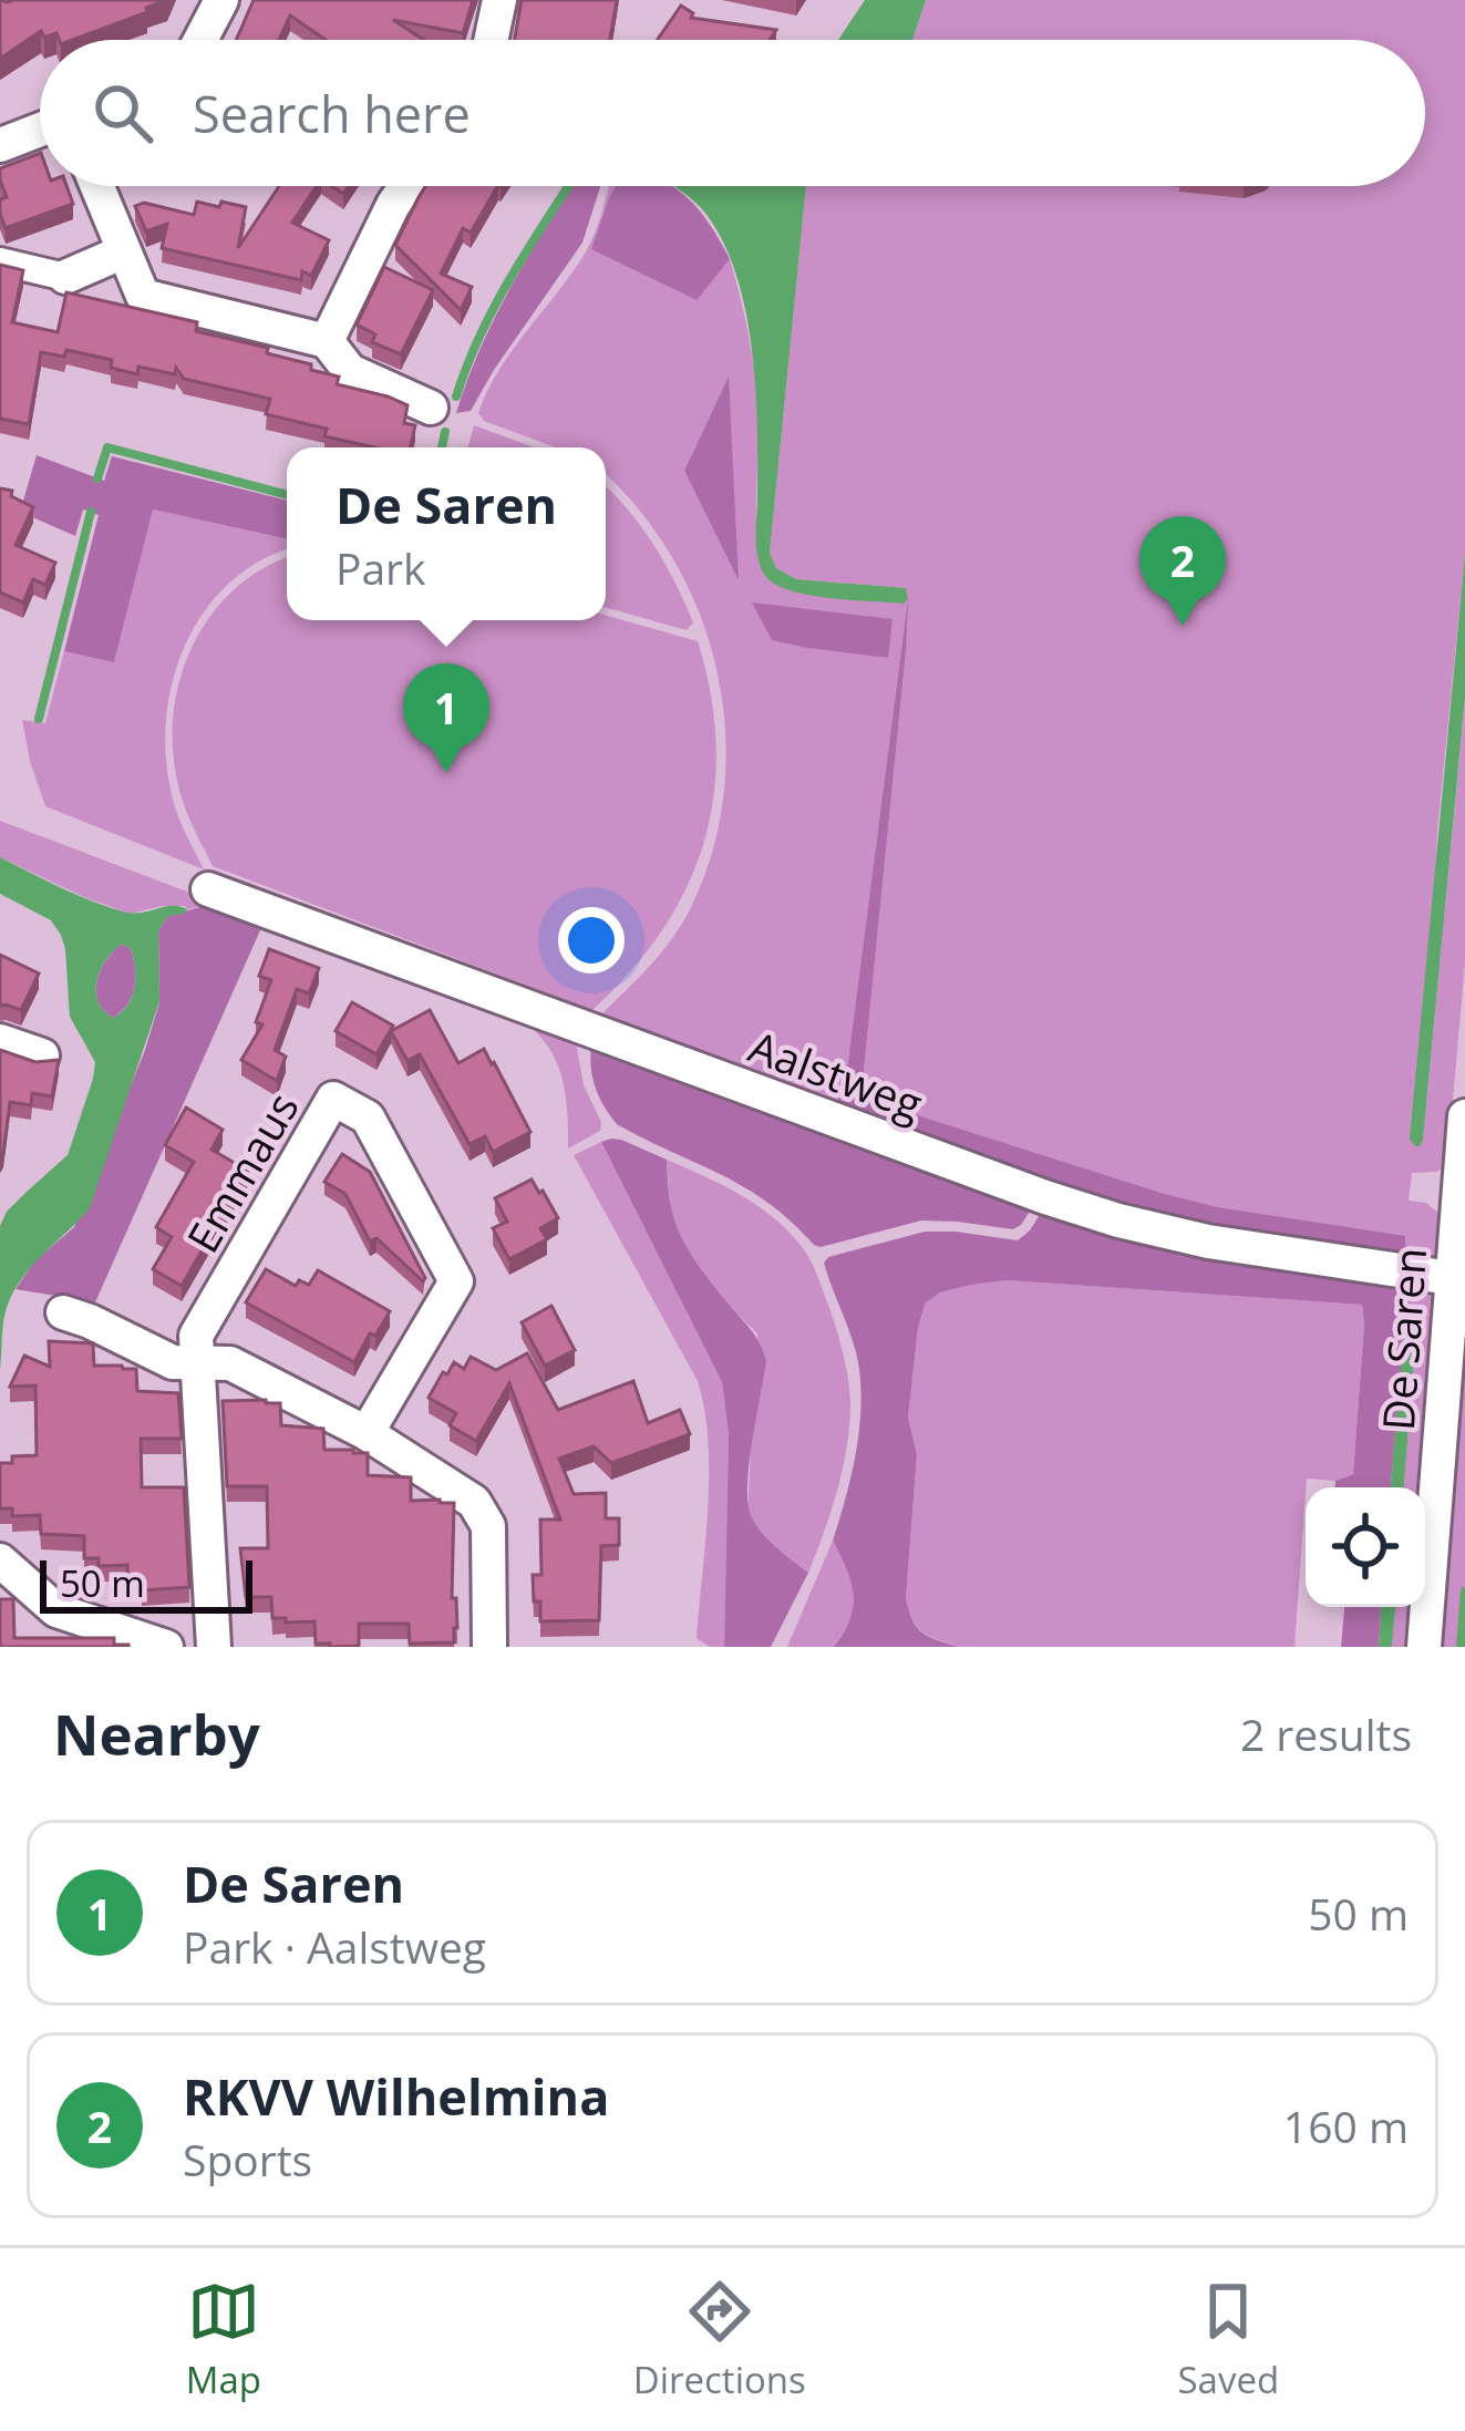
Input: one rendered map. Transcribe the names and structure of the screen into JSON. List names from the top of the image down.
{
  "streets": {
    "street": ["Aalstweg", "Emmaus", "De Saren"]
  },
  "crossings": [
    ["Aalstweg", "De Saren"]
  ],
  "scale_bar": "50 m",
  "page": {
    "search": "Search here",
    "popup": ["De Saren", "Park"],
    "pins": ["2", "1"],
    "scale": "50 m",
    "heading": ["Nearby", "2 results"],
    "list": [
      {
        "mark": "1",
        "name": "De Saren",
        "note": "Park · Aalstweg",
        "value": "50 m"
      },
      {
        "mark": "2",
        "name": "RKVV Wilhelmina",
        "note": "Sports",
        "value": "160 m"
      }
    ],
    "nav": ["Map", "Directions", "Saved"]
  }
}
